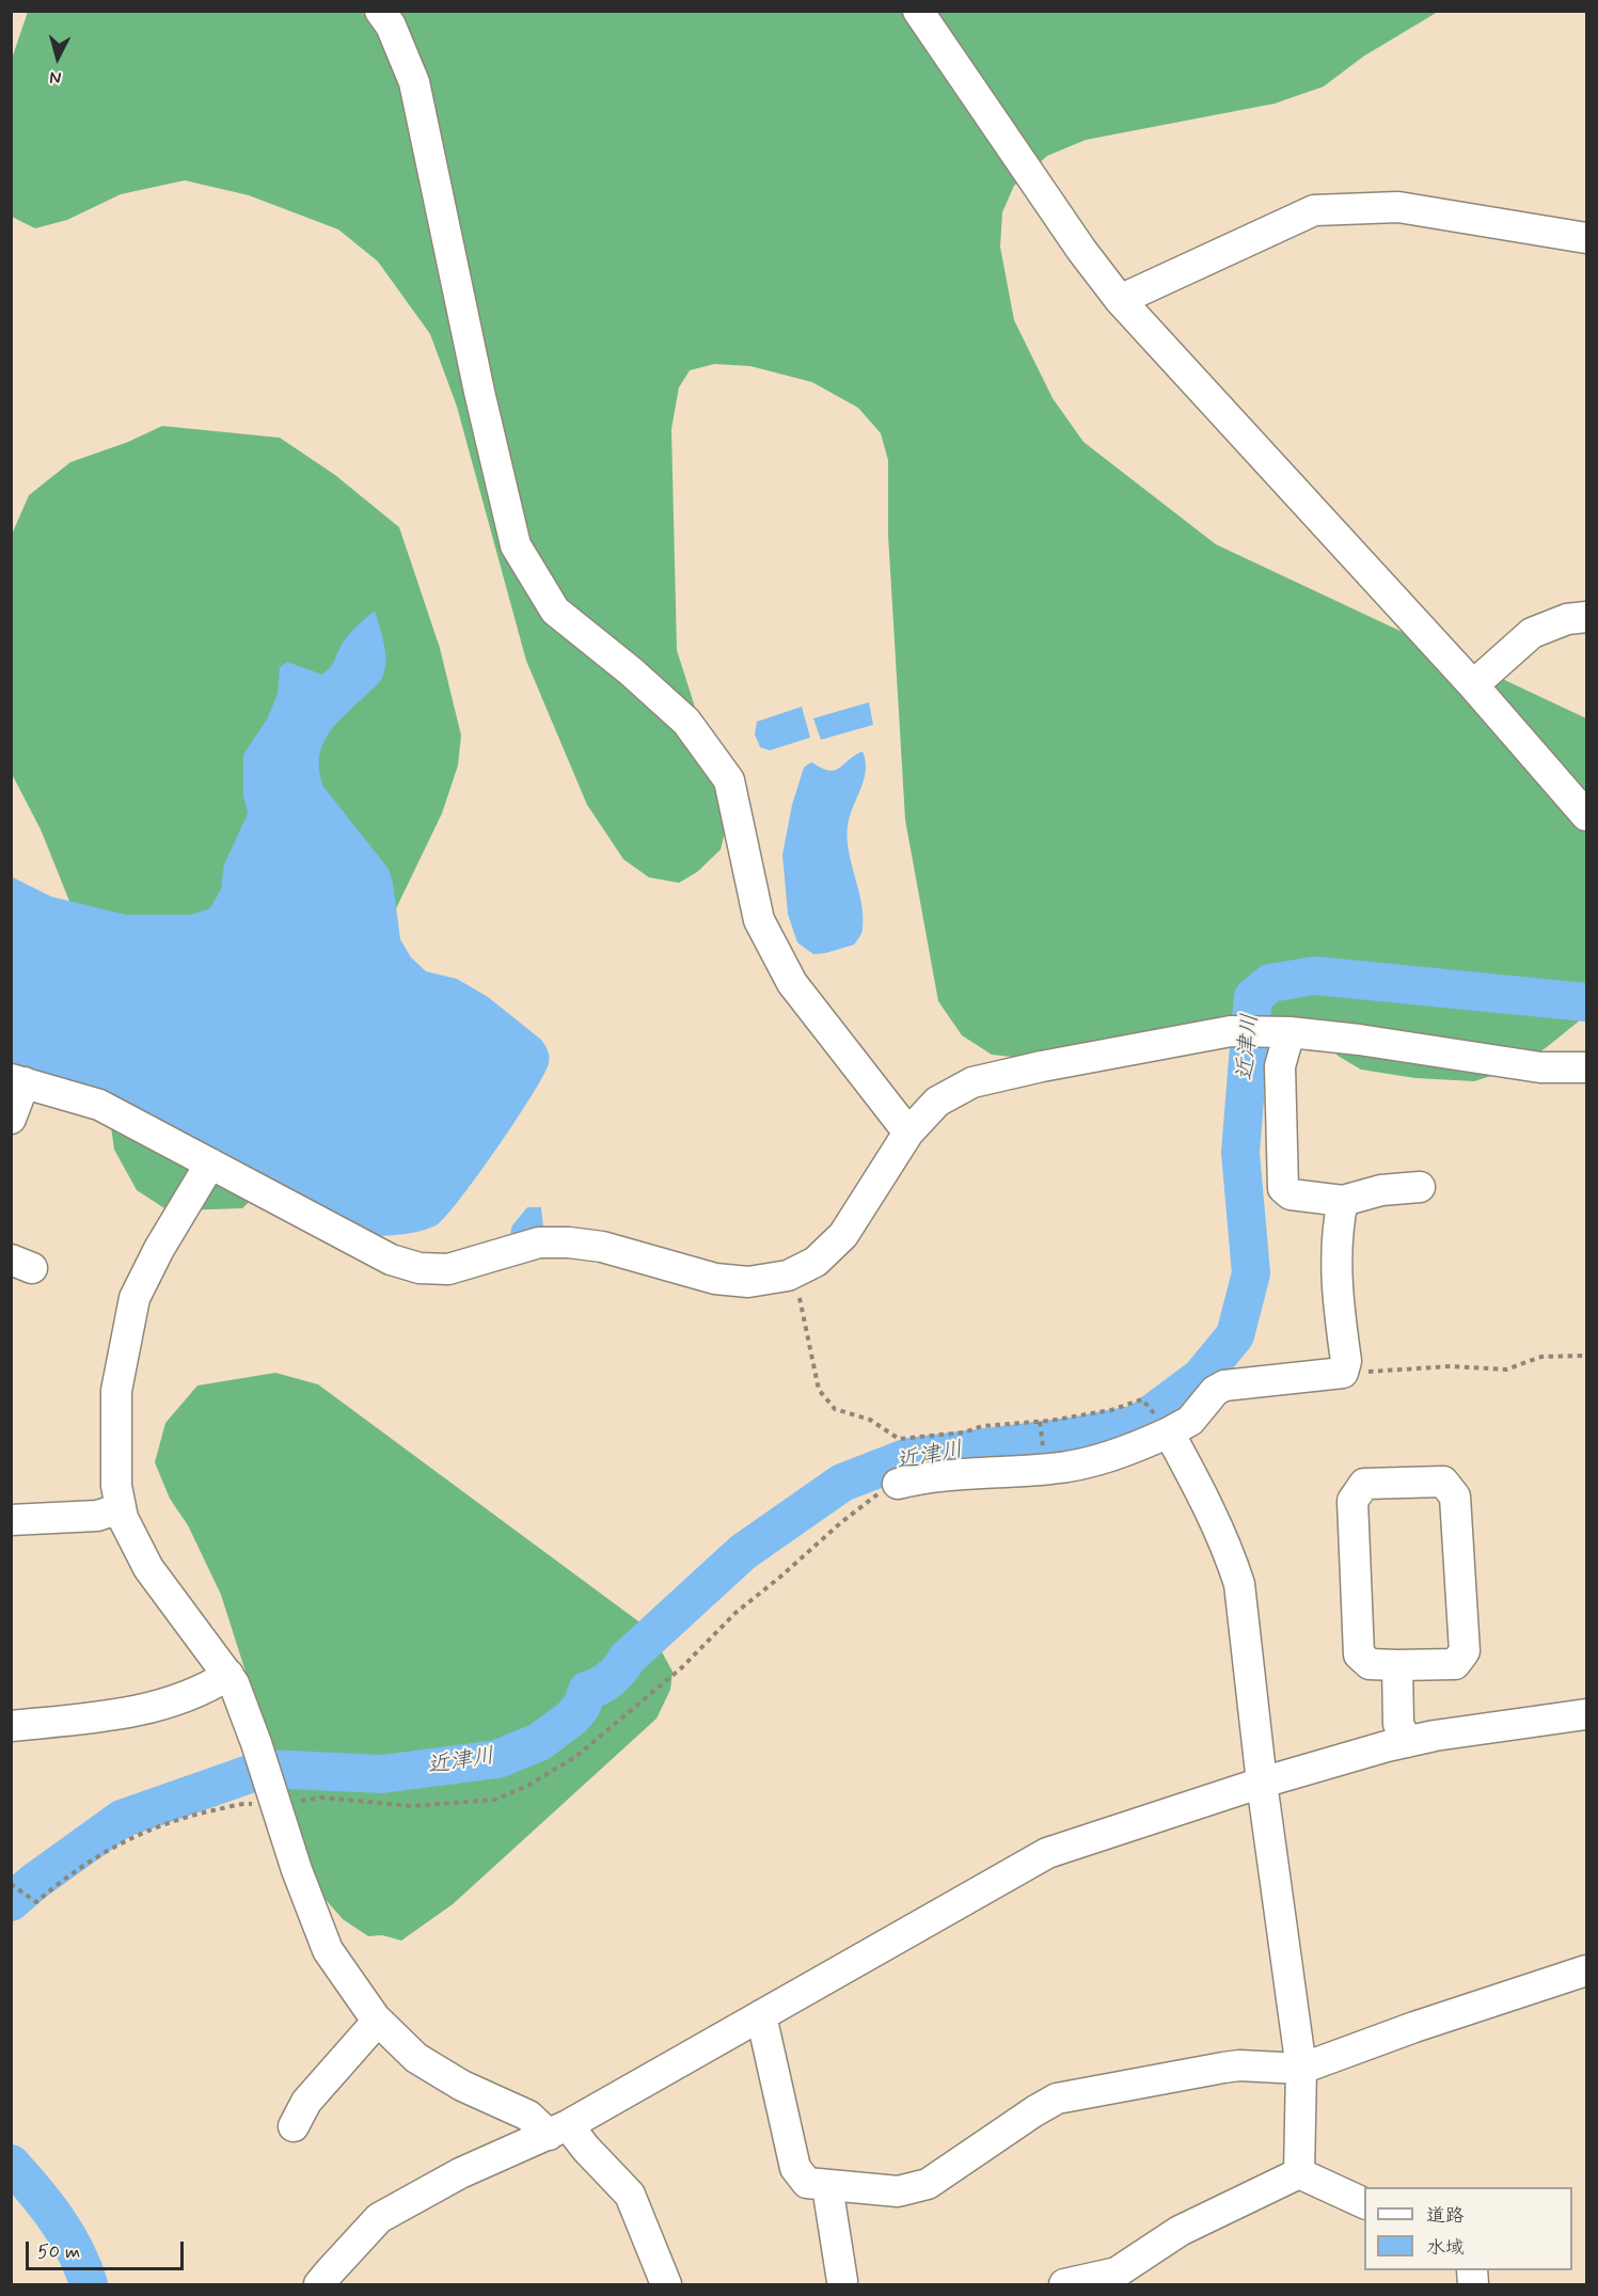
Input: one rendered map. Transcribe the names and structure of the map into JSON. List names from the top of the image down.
{
  "water": ["近津川"],
  "legend": ["道路", "水域"],
  "scale_bar": "50 m",
  "north": "bottom"
}
